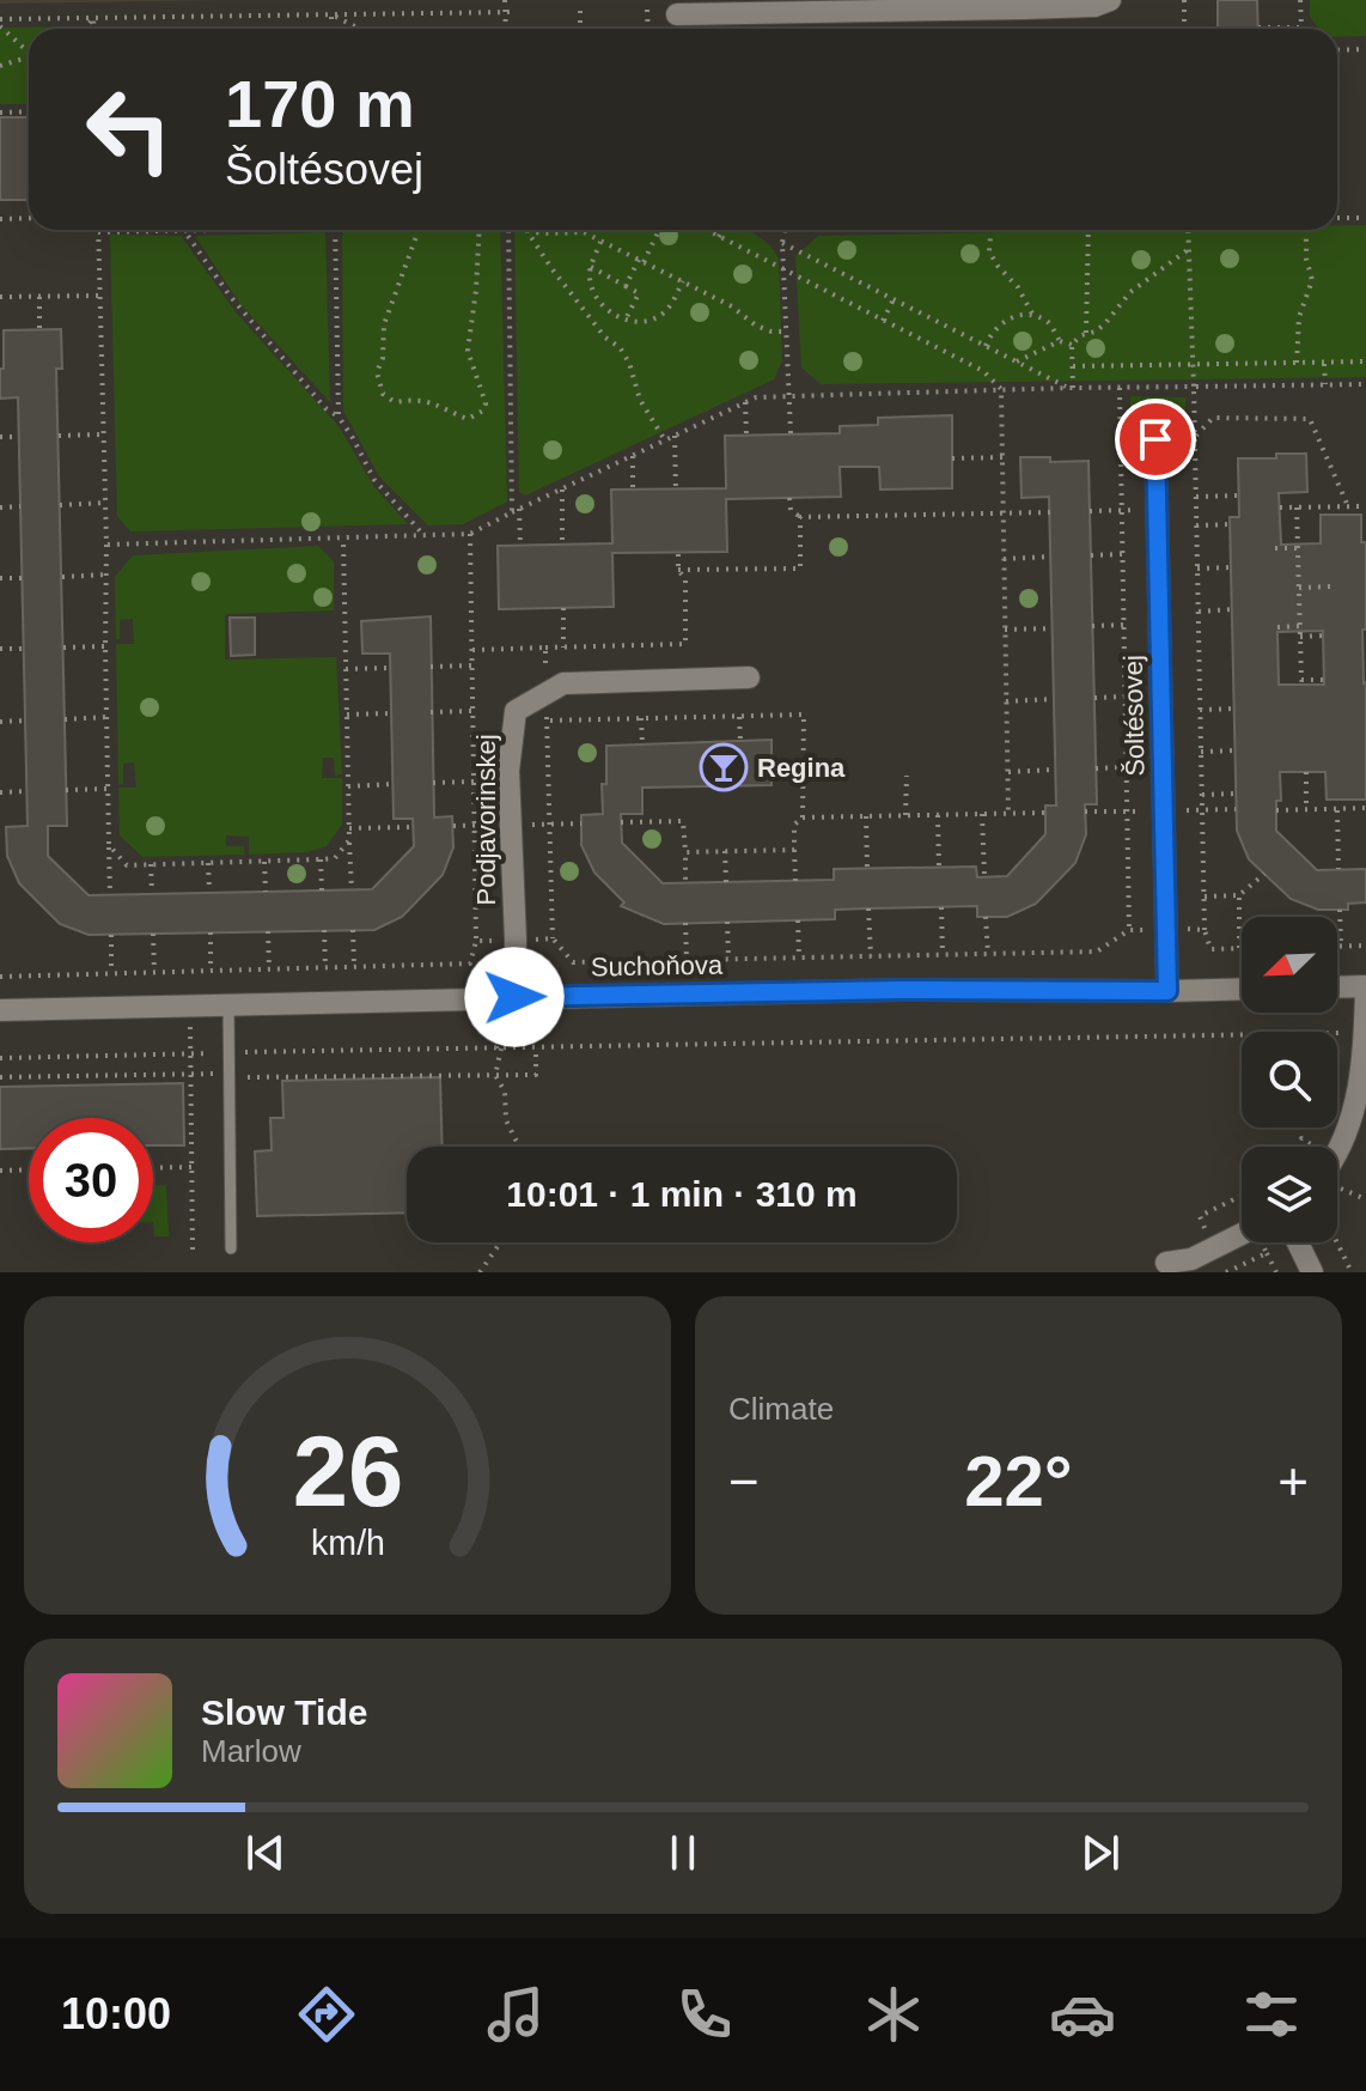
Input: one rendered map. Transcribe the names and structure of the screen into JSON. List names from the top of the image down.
{
  "streets": {
    "street": ["Šoltésovej", "Podjavorinskej", "Suchoňova"]
  },
  "crossings": [
    ["Šoltésovej", "Suchoňova"],
    ["Podjavorinskej", "Suchoňova"]
  ],
  "places": {
    "bar": ["Regina"]
  },
  "north": "bottom left",
  "page": {
    "turn": ["170 m", "Šoltésovej"],
    "limit": "30",
    "trip": "10:01 · 1 min · 310 m",
    "tile": "Climate",
    "heat": ["−", "22°", "+"],
    "song": ["Slow Tide", "Marlow"],
    "tabs": "10:00",
    "gauge": ["26", "km/h"]
  }
}
